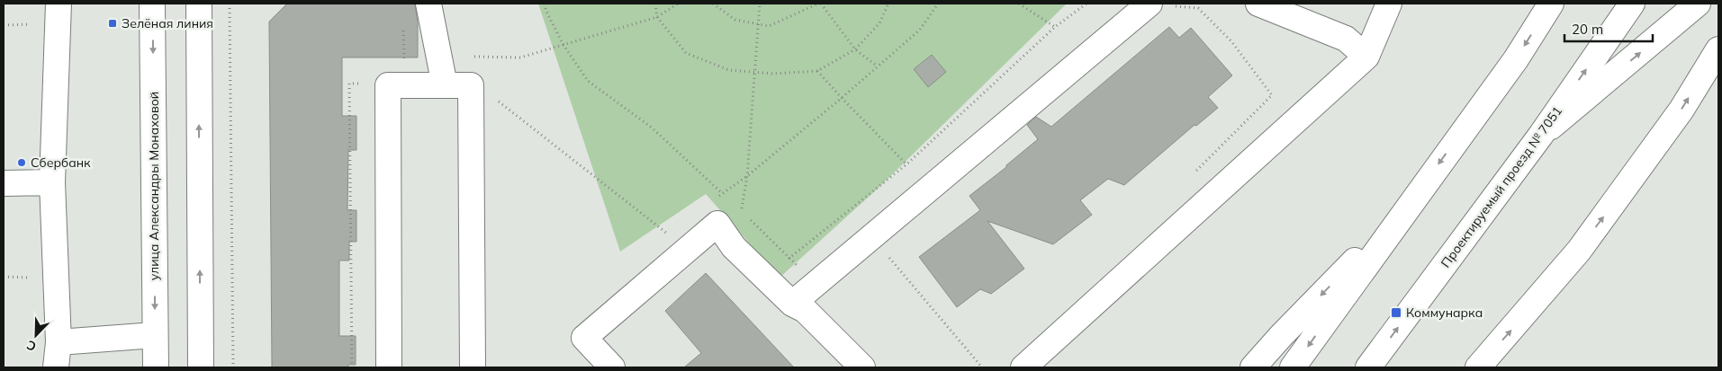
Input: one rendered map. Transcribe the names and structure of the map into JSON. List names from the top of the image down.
{
  "streets": {
    "main road": ["улица Александры Монаховой", "Проектируемый проезд № 7051"]
  },
  "places": {
    "transit": ["Зелёная линия", "Коммунарка"],
    "other": ["Сбербанк"]
  },
  "scale_bar": "20 m",
  "north": "bottom left"
}
